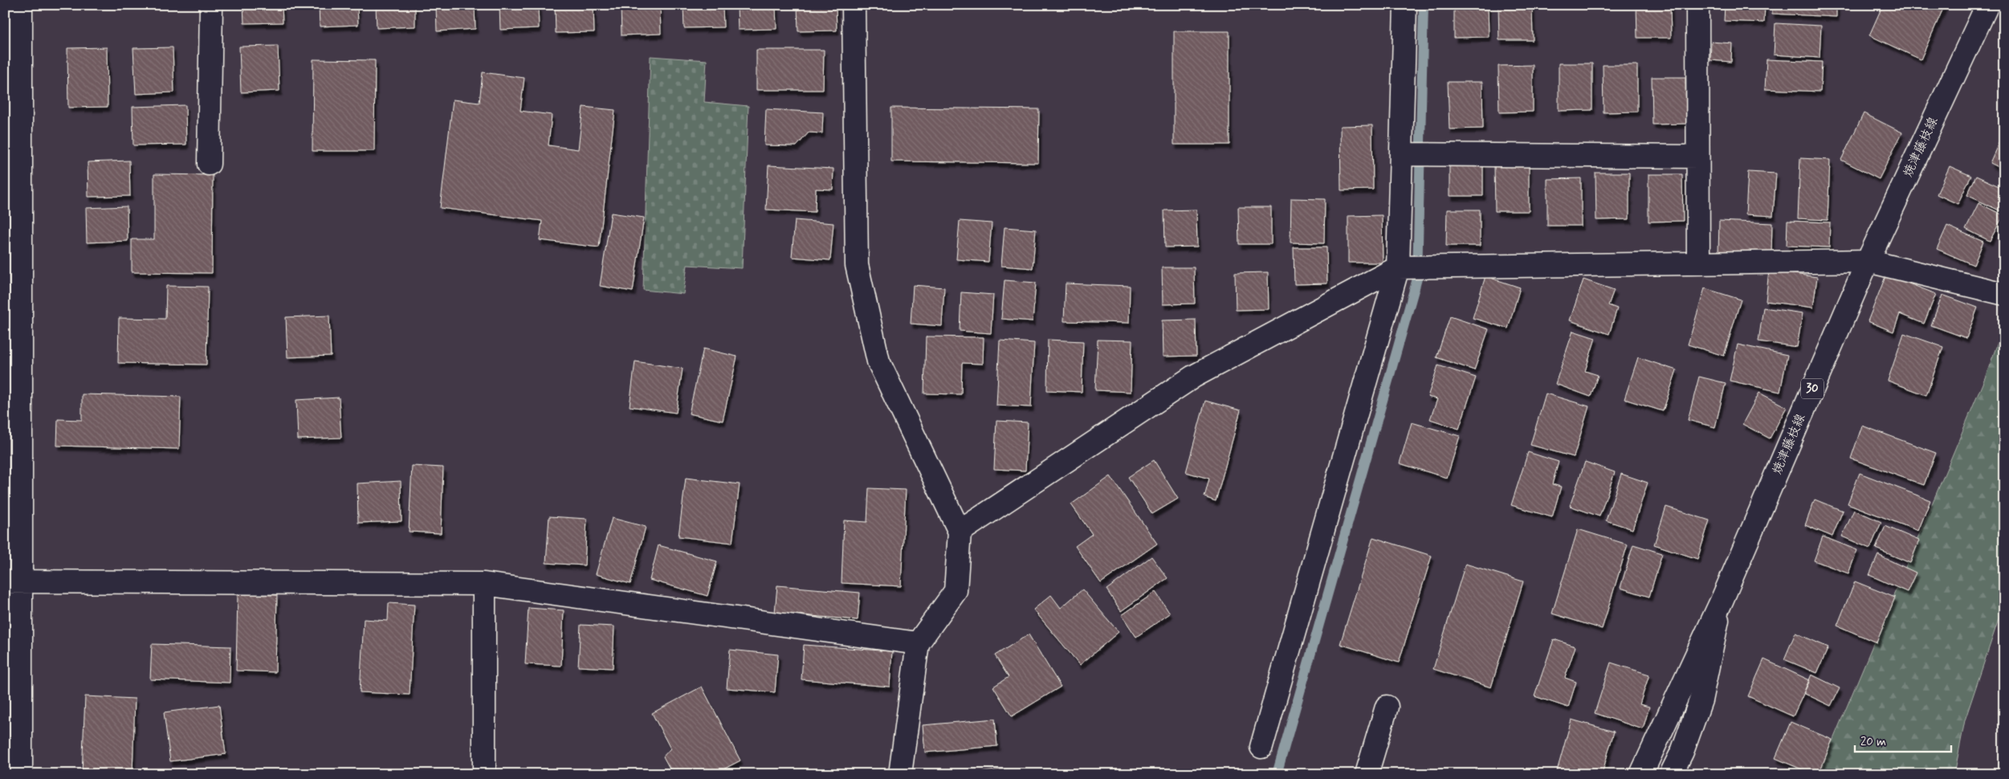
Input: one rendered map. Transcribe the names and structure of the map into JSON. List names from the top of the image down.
{
  "streets": {
    "street": ["焼津藤枝線", "30"]
  },
  "scale_bar": "20 m"
}
